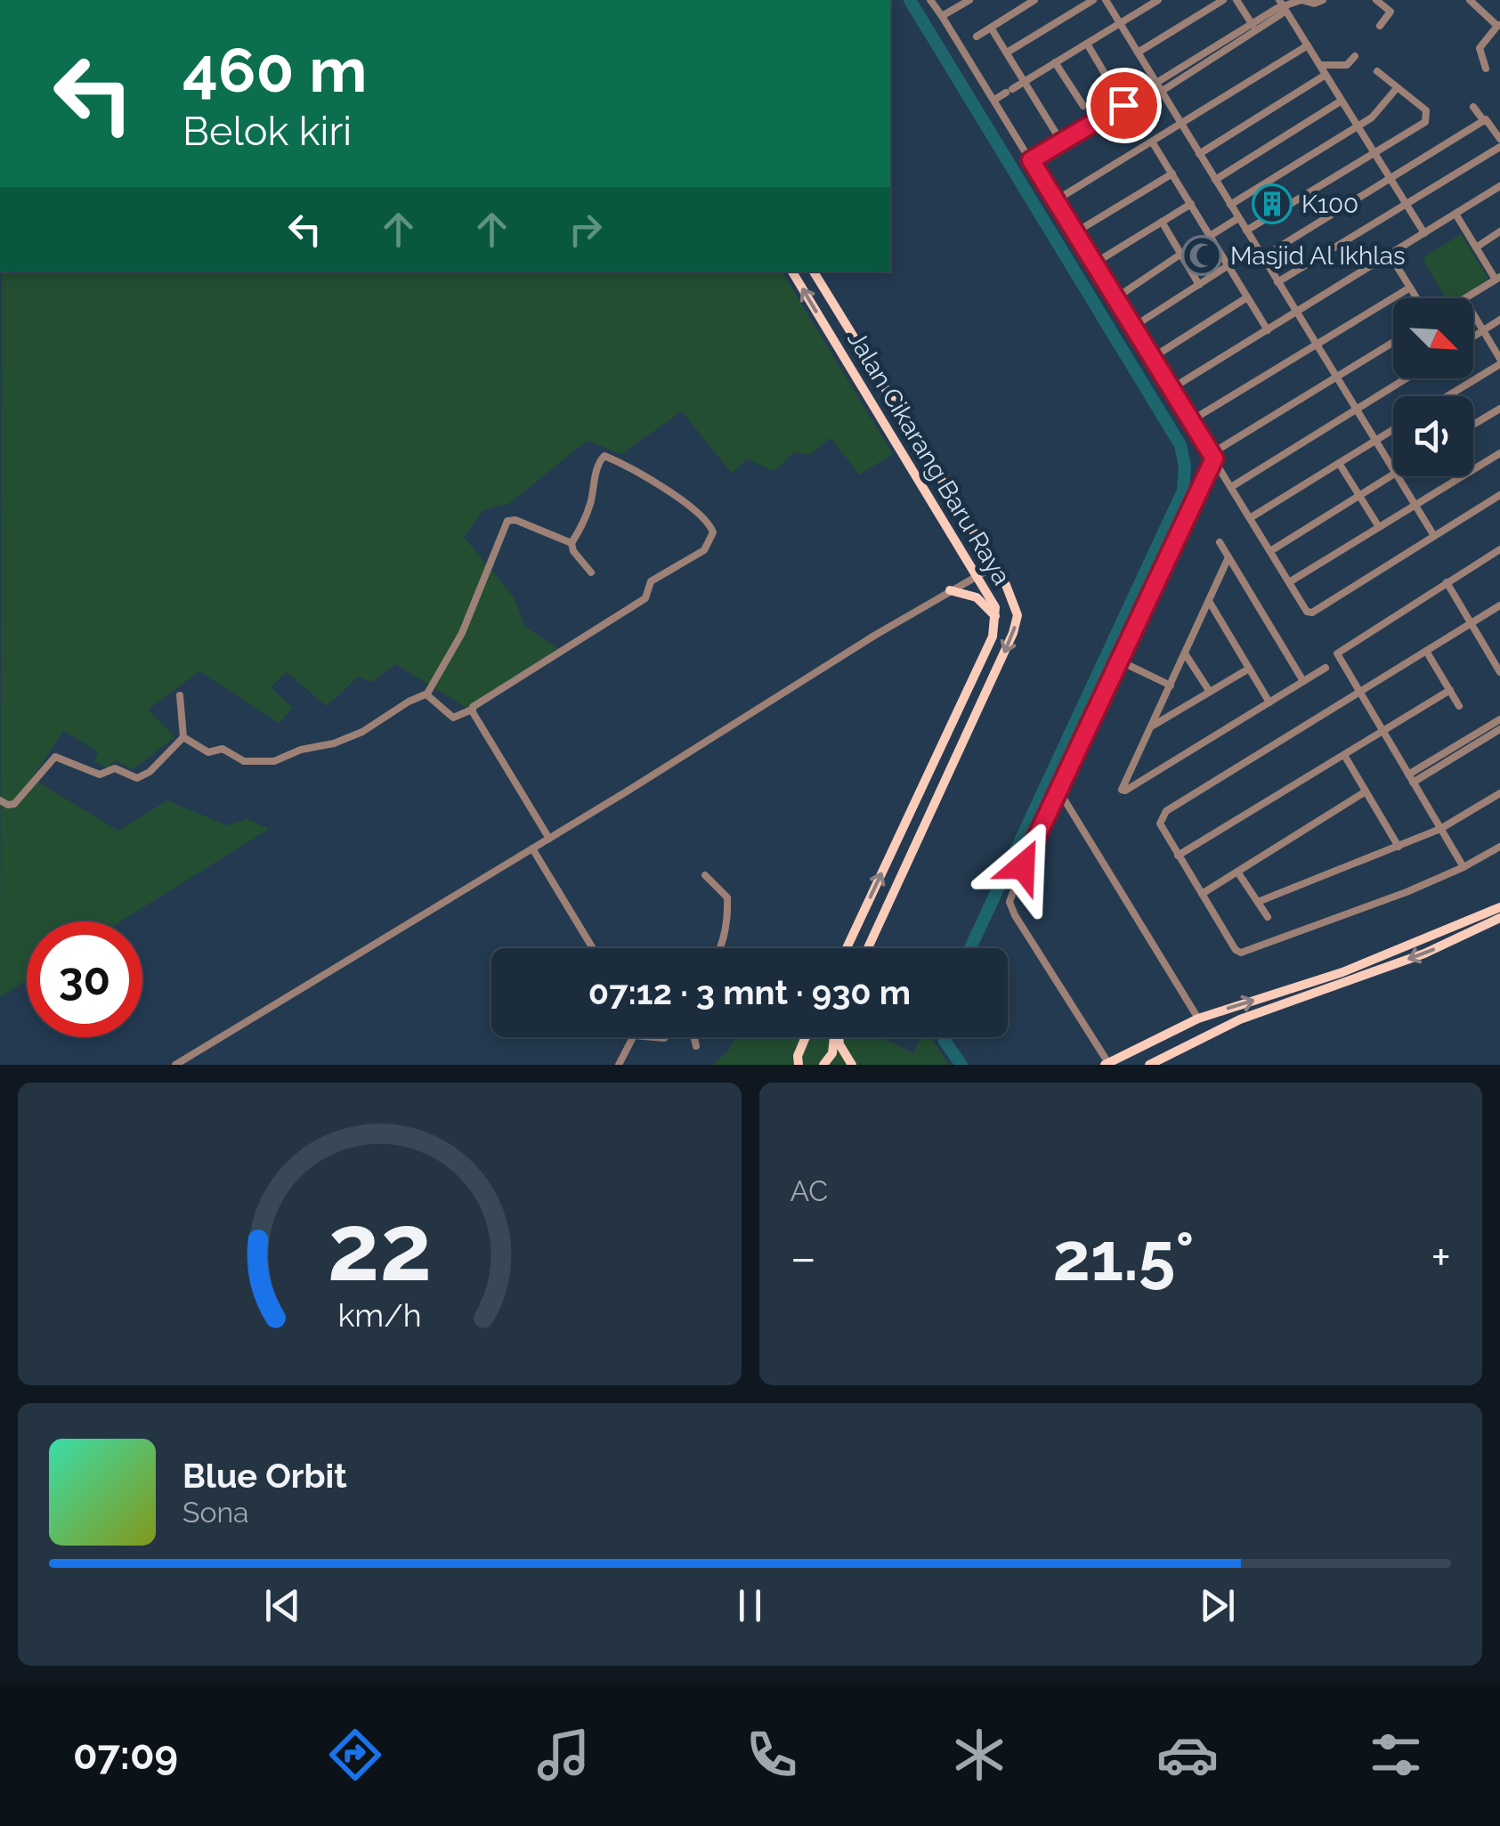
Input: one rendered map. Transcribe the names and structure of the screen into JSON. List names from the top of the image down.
{
  "streets": {
    "main road": ["Jalan Cikarang Baru Raya"]
  },
  "places": {
    "building": ["K100"],
    "mosque": ["Masjid Al Ikhlas"]
  },
  "north": "bottom right",
  "page": {
    "turn": ["460 m", "Belok kiri"],
    "limit": "30",
    "trip": "07:12 · 3 mnt · 930 m",
    "tile": "AC",
    "heat": ["−", "21.5°", "+"],
    "song": ["Blue Orbit", "Sona"],
    "tabs": "07:09",
    "gauge": ["22", "km/h"]
  }
}
